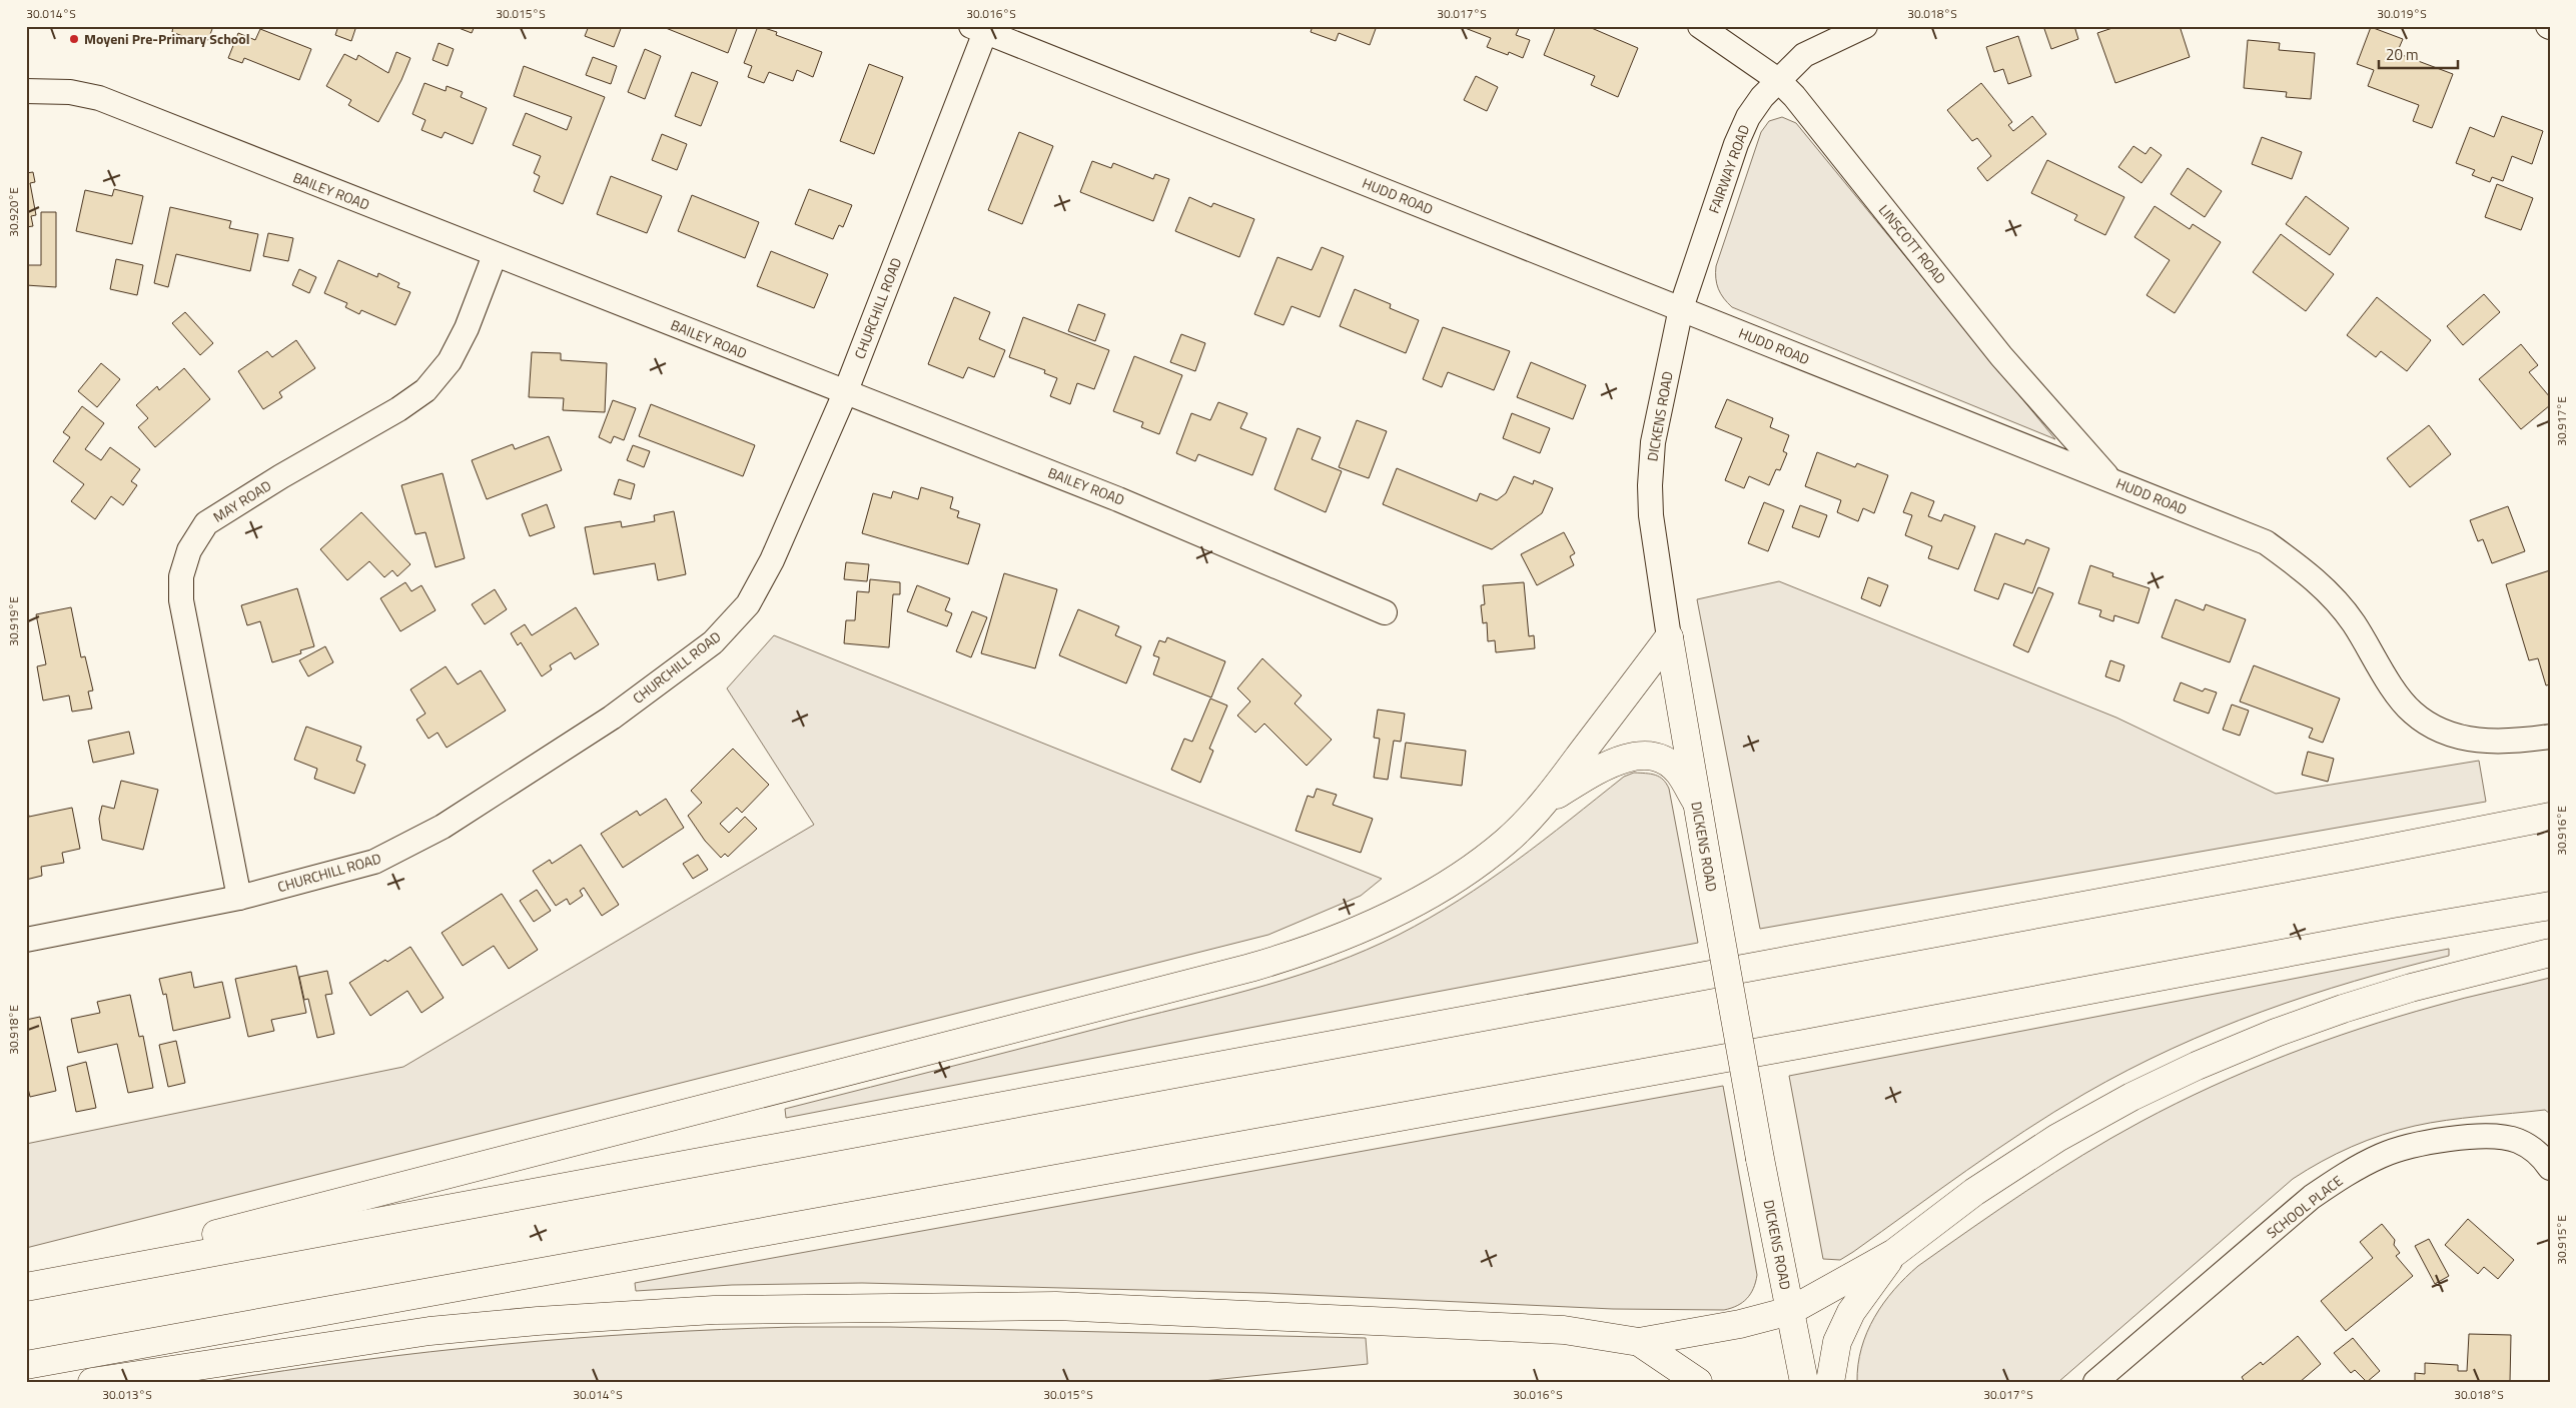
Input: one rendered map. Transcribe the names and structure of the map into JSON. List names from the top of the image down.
{
  "streets": {
    "main road": ["DICKENS ROAD"],
    "street": [
      "FAIRWAY ROAD",
      "BAILEY ROAD",
      "HUDD ROAD",
      "LINSCOTT ROAD",
      "CHURCHILL ROAD",
      "MAY ROAD",
      "SCHOOL PLACE"
    ]
  },
  "crossings": [
    ["FAIRWAY ROAD", "HUDD ROAD"],
    ["FAIRWAY ROAD", "LINSCOTT ROAD"],
    ["FAIRWAY ROAD", "DICKENS ROAD"],
    ["BAILEY ROAD", "CHURCHILL ROAD"],
    ["BAILEY ROAD", "MAY ROAD"],
    ["HUDD ROAD", "LINSCOTT ROAD"],
    ["HUDD ROAD", "CHURCHILL ROAD"],
    ["HUDD ROAD", "DICKENS ROAD"],
    ["CHURCHILL ROAD", "MAY ROAD"]
  ],
  "places": ["Moyeni Pre-Primary School"],
  "scale_bar": "20 m",
  "coordinates": [
    "30.014°S",
    "30.015°S",
    "30.016°S",
    "30.017°S",
    "30.018°S",
    "30.019°S",
    "30.920°E",
    "30.917°E",
    "30.919°E",
    "30.916°E",
    "30.918°E",
    "30.915°E",
    "30.013°S"
  ]
}
